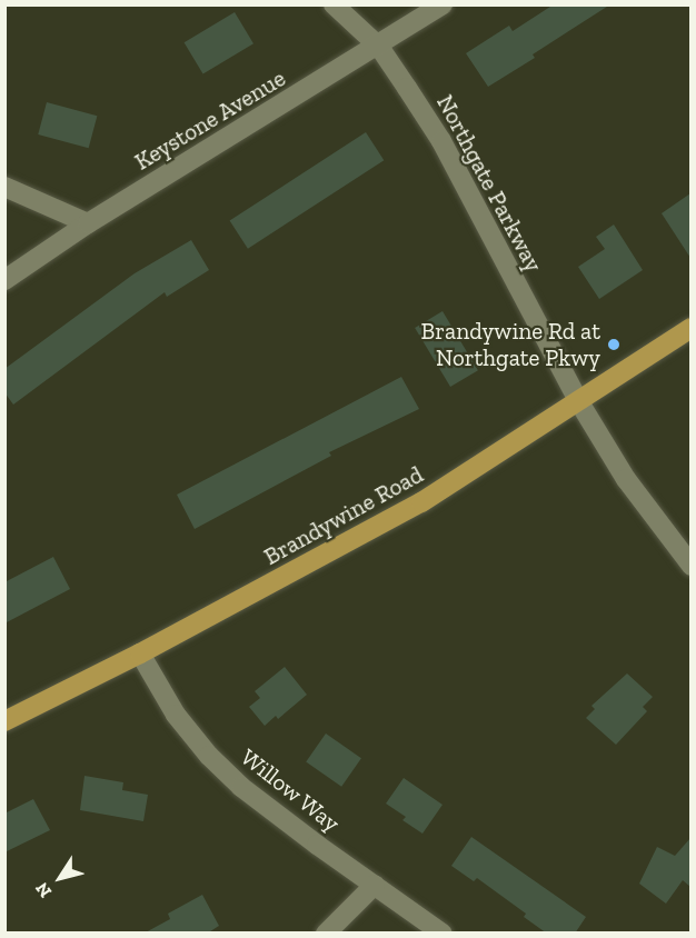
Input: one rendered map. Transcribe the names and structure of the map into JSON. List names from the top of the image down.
{
  "streets": {
    "main road": ["Brandywine Road"],
    "street": ["Keystone Avenue", "Northgate Parkway", "Willow Way"]
  },
  "crossings": [
    ["Keystone Avenue", "Northgate Parkway"],
    ["Northgate Parkway", "Brandywine Road"],
    ["Brandywine Road", "Willow Way"]
  ],
  "places": ["Brandywine Rd at Northgate Pkwy"],
  "north": "bottom left"
}
